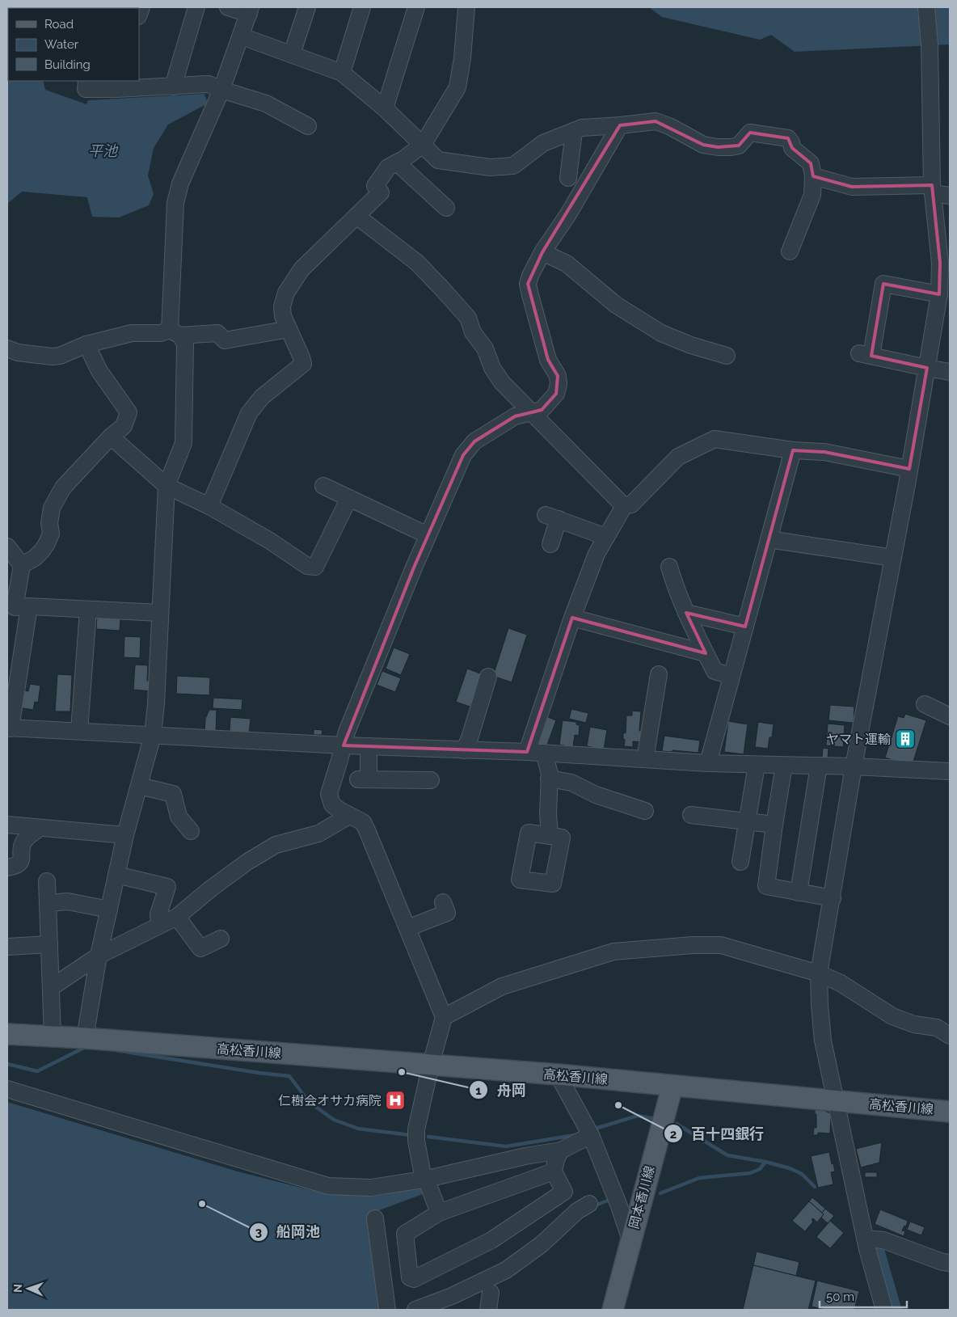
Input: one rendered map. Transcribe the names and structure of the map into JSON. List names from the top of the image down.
{
  "streets": {
    "main road": ["高松香川線", "岡本香川線"]
  },
  "crossings": [
    ["高松香川線", "岡本香川線"]
  ],
  "water": ["平池"],
  "places": {
    "building": ["ヤマト運輸"],
    "other": ["舟岡", "百十四銀行", "船岡池"],
    "hospital": ["仁樹会オサカ病院"]
  },
  "legend": ["Road", "Water", "Building"],
  "scale_bar": "50 m",
  "north": "left"
}
